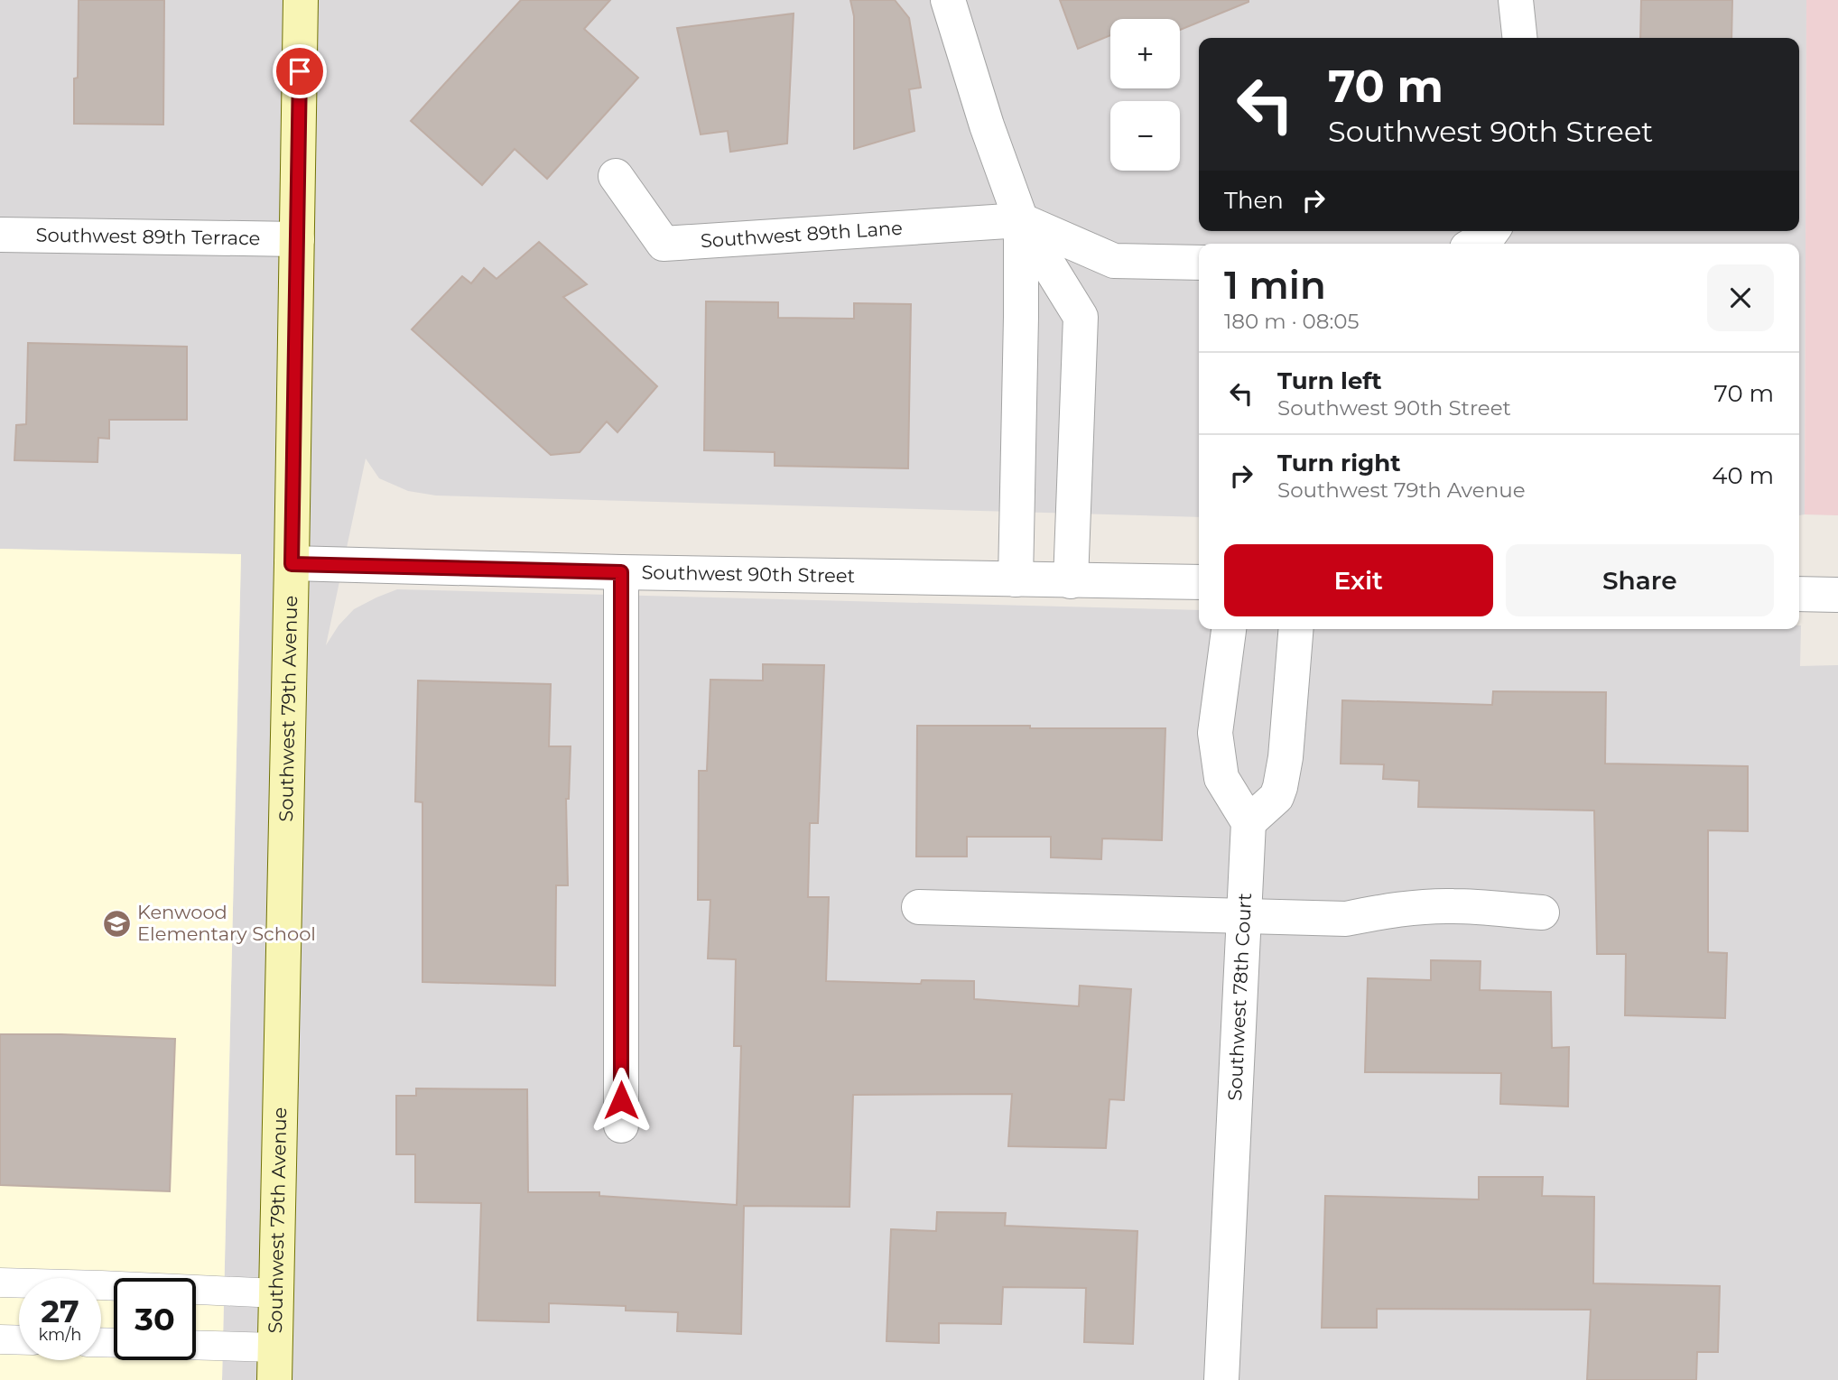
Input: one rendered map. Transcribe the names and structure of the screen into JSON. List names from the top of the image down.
{
  "streets": {
    "street": [
      "Southwest 89th Lane",
      "Southwest 89th Terrace",
      "Southwest 90th Street",
      "Southwest 79th Avenue",
      "Southwest 78th Court"
    ]
  },
  "crossings": [
    ["Southwest 89th Terrace", "Southwest 79th Avenue"],
    ["Southwest 90th Street", "Southwest 79th Avenue"]
  ],
  "places": {
    "school or university": ["Kenwood Elementary School"]
  },
  "page": {
    "map_buttons": ["+", "−"],
    "turn": ["70 m", "Southwest 90th Street"],
    "then": "Then",
    "heading": ["1 min", "180 m · 08:05"],
    "list": [
      {
        "name": "Turn left",
        "note": "Southwest 90th Street",
        "value": "70 m"
      },
      {
        "name": "Turn right",
        "note": "Southwest 79th Avenue",
        "value": "40 m"
      }
    ],
    "buttons": ["Exit", "Share"],
    "speed": "27 km/h",
    "limit": "30"
  }
}
